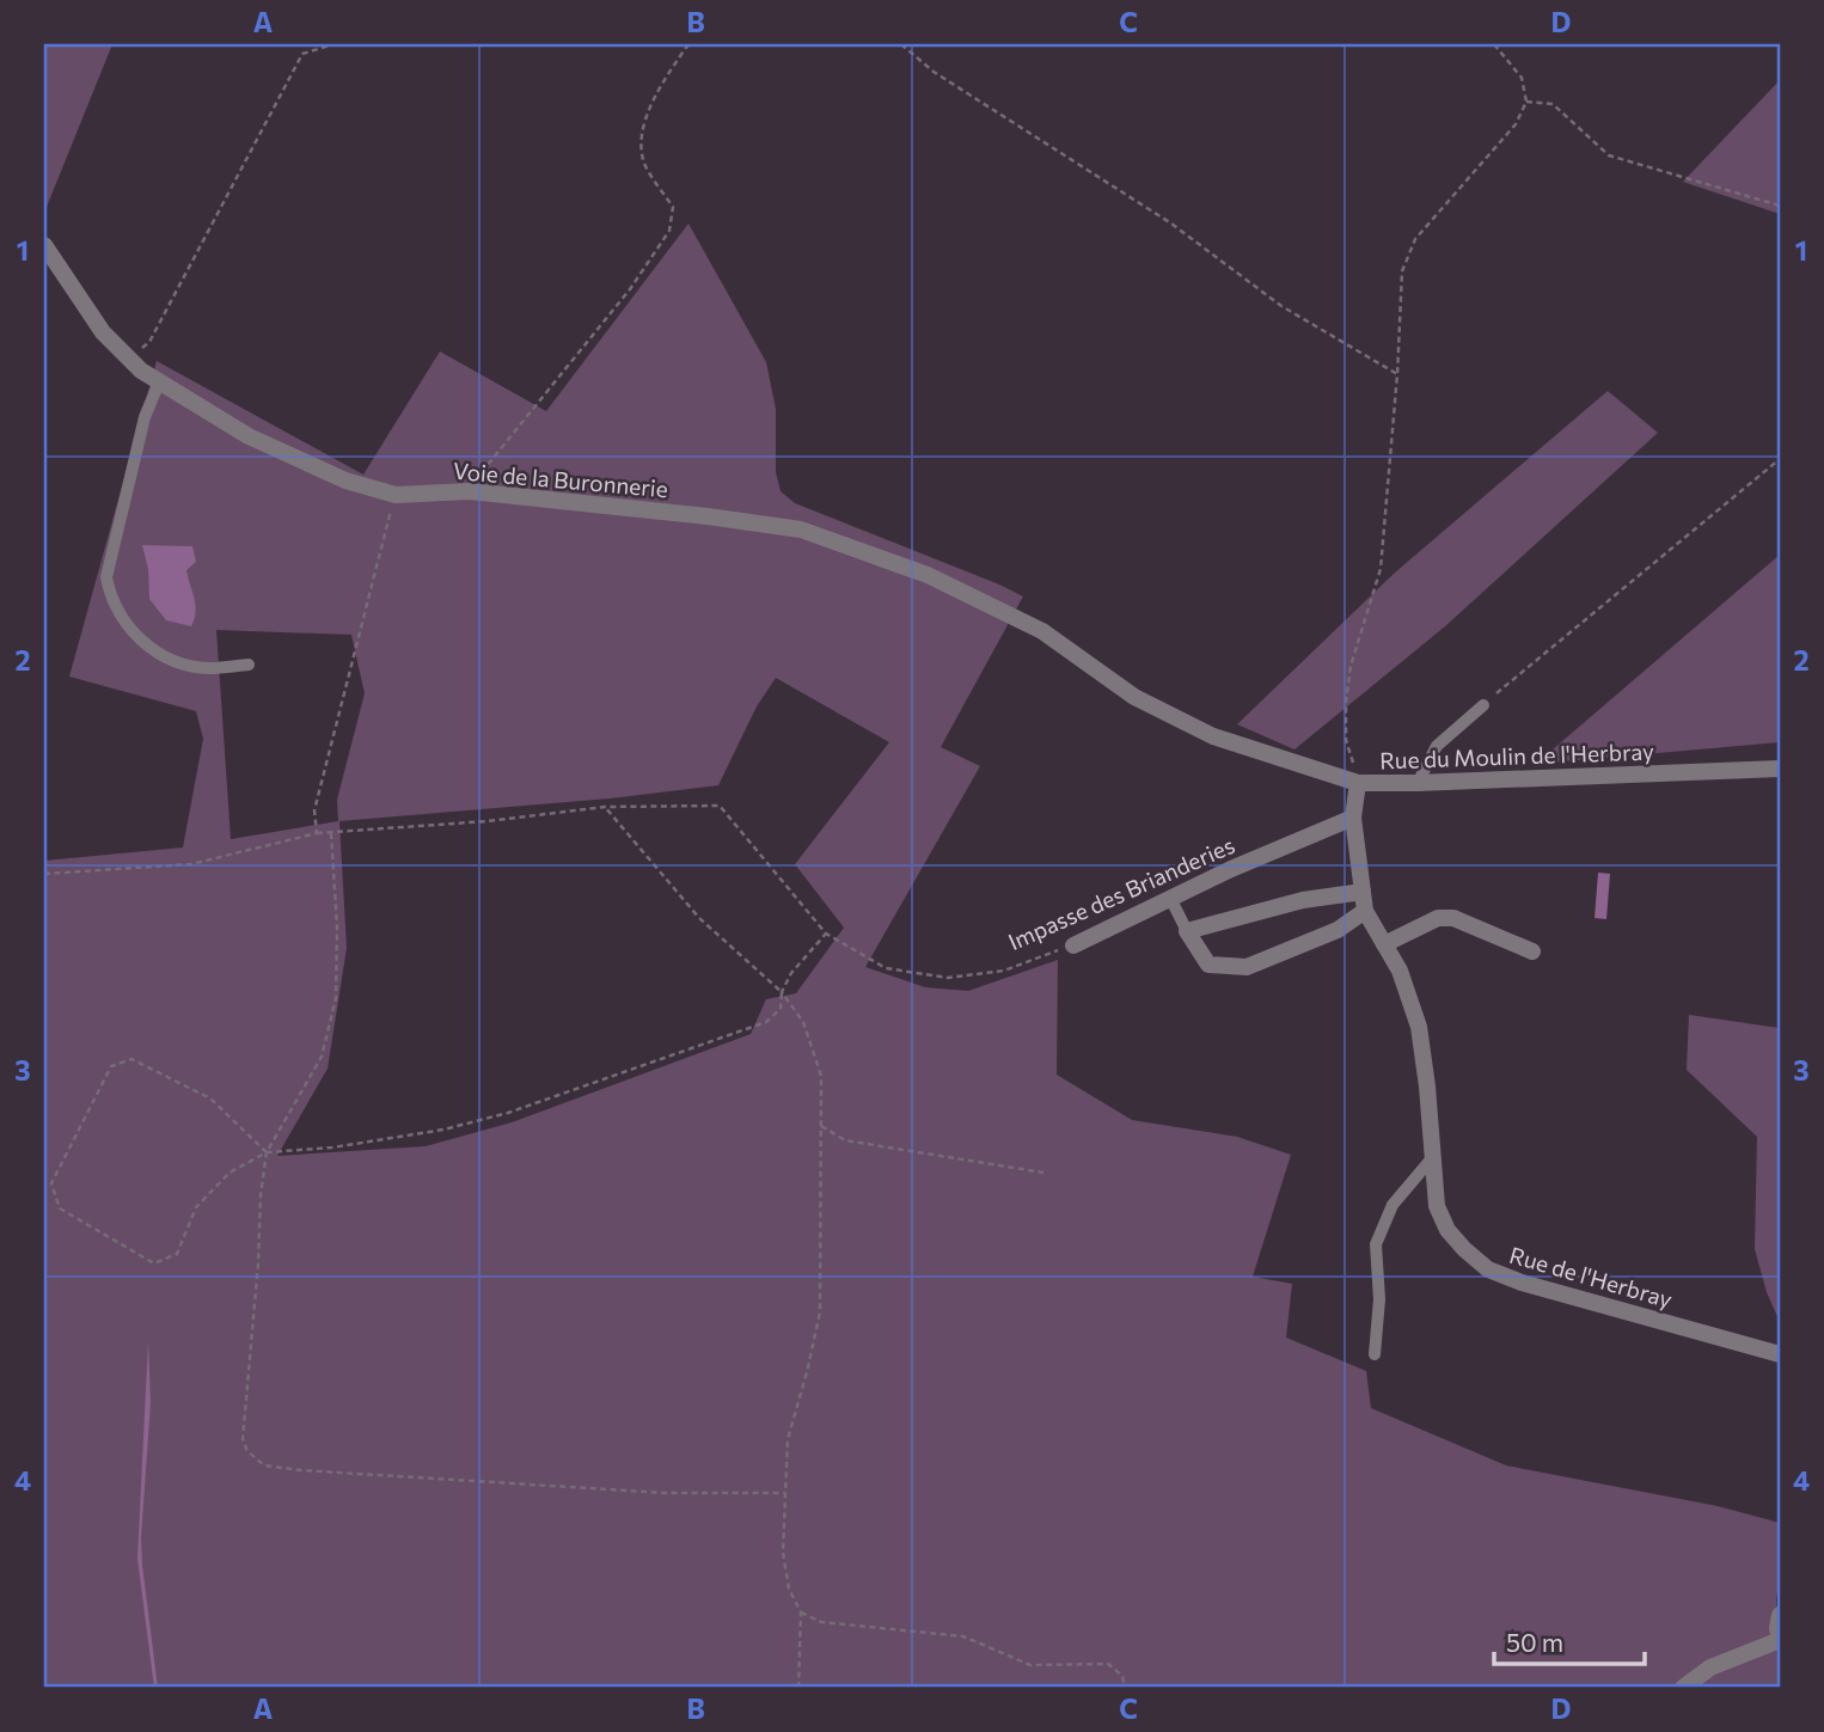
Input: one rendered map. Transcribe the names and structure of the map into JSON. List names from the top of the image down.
{
  "streets": {
    "street": [
      "Voie de la Buronnerie",
      "Rue du Moulin de l'Herbray",
      "Impasse des Brianderies",
      "Rue de l'Herbray"
    ]
  },
  "crossings": [
    ["Voie de la Buronnerie", "Rue du Moulin de l'Herbray"],
    ["Rue du Moulin de l'Herbray", "Rue de l'Herbray"],
    ["Impasse des Brianderies", "Rue de l'Herbray"]
  ],
  "scale_bar": "50 m",
  "grid": {
    "columns": [
      "A",
      "B",
      "C",
      "D"
    ],
    "rows": [
      "1",
      "2",
      "3",
      "4"
    ]
  }
}
